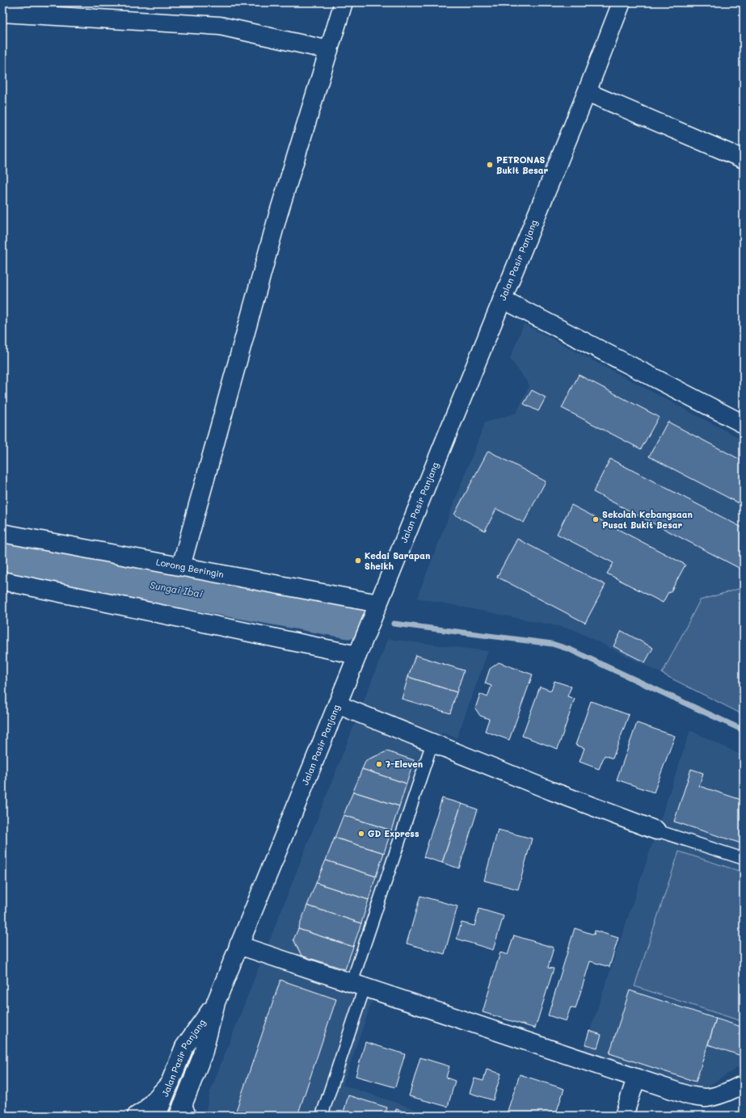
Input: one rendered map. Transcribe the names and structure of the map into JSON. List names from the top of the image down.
{
  "streets": {
    "main road": ["Jalan Pasir Panjang", "Lorong Beringin"]
  },
  "crossings": [
    ["Jalan Pasir Panjang", "Lorong Beringin"]
  ],
  "water": ["Sungai Ibai"],
  "places": [
    "PETRONAS Bukit Besar",
    "Sekolah Kebangsaan Pusat Bukit Besar",
    "Kedai Sarapan Sheikh",
    "7-Eleven",
    "GD Express"
  ]
}
